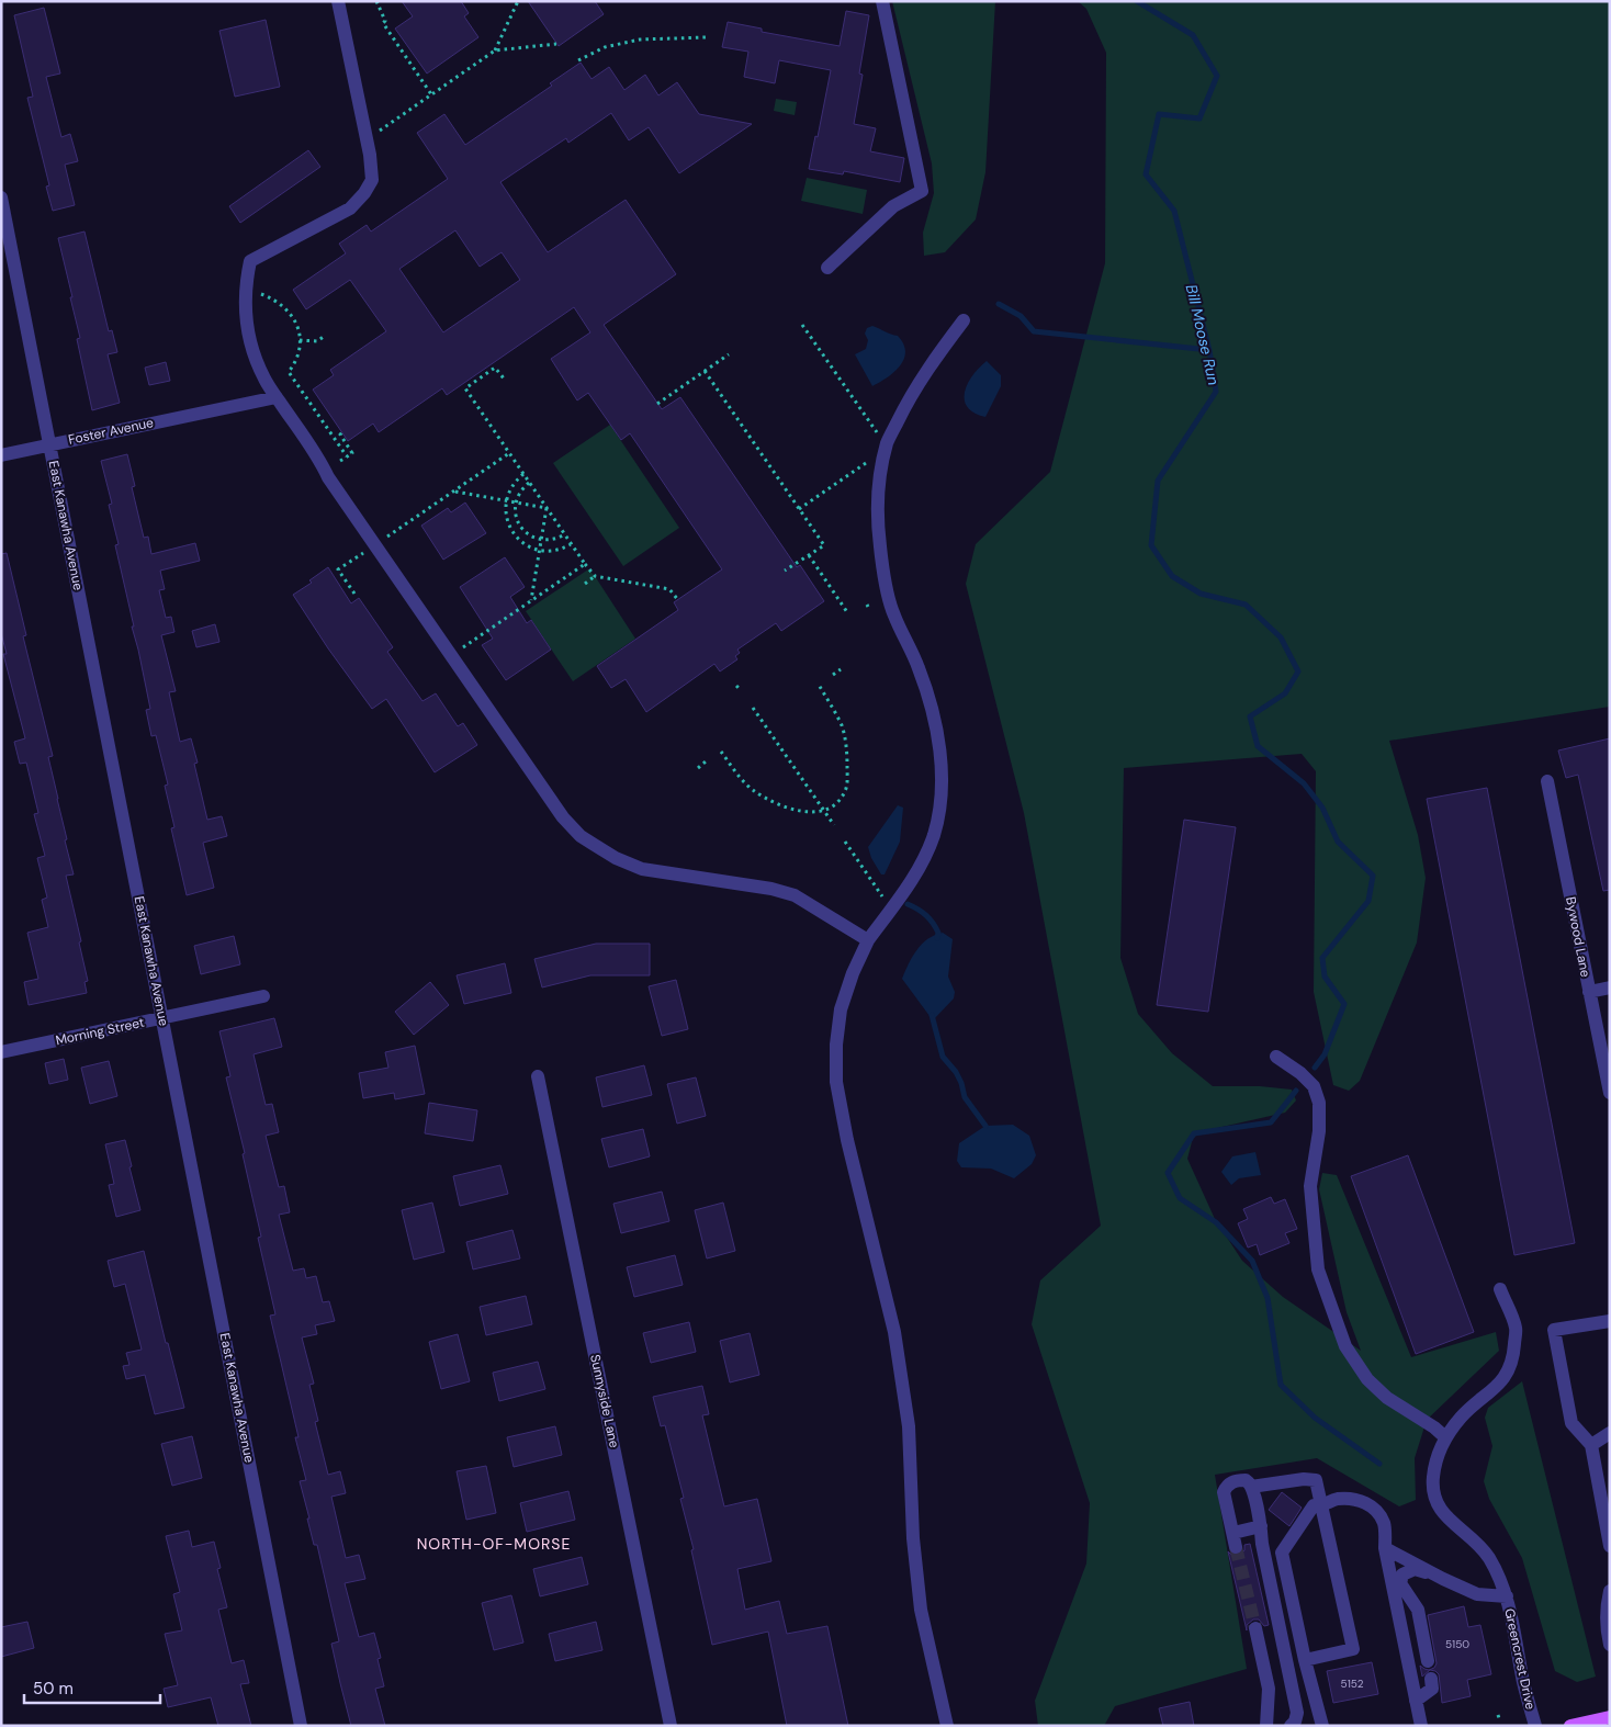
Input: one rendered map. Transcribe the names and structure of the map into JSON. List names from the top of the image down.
{
  "streets": {
    "street": [
      "Foster Avenue",
      "East Kanawha Avenue",
      "Bywood Lane",
      "Morning Street",
      "Sunnyside Lane",
      "Greencrest Drive"
    ]
  },
  "crossings": [
    ["Foster Avenue", "East Kanawha Avenue"],
    ["East Kanawha Avenue", "Morning Street"]
  ],
  "districts": ["NORTH-OF-MORSE"],
  "water": ["Bill Moose Run"],
  "house_numbers": ["5150", "5152"],
  "scale_bar": "50 m"
}
